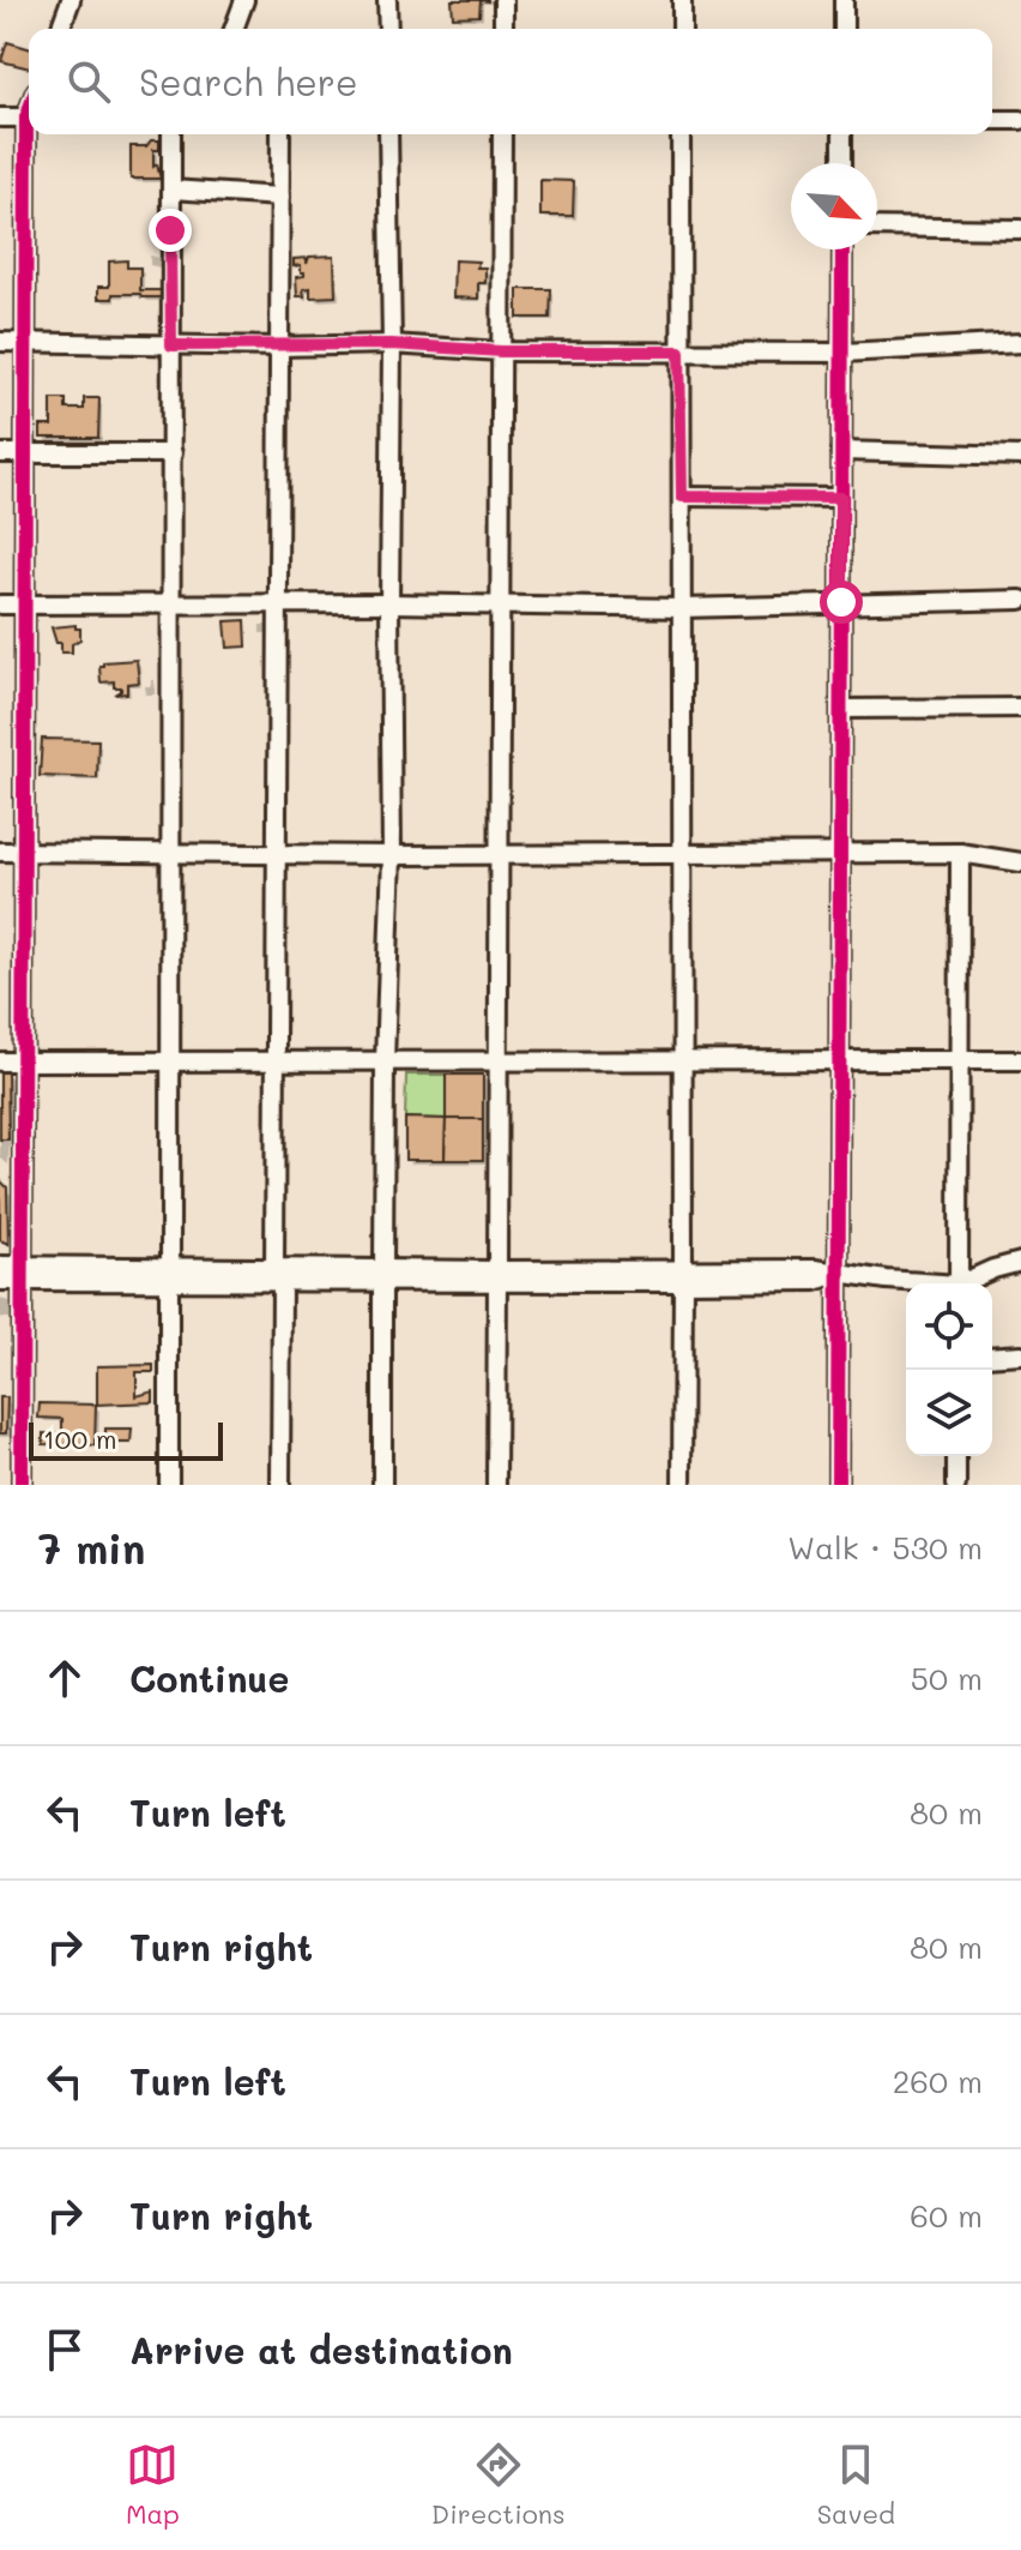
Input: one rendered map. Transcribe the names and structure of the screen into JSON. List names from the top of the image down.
{
  "scale_bar": "100 m",
  "north": "bottom right",
  "page": {
    "search": "Search here",
    "scale": "100 m",
    "heading": ["7 min", "Walk · 530 m"],
    "list": [
      ["Continue", "50 m"],
      ["Turn left", "80 m"],
      ["Turn right", "80 m"],
      ["Turn left", "260 m"],
      ["Turn right", "60 m"],
      "Arrive at destination"
    ],
    "nav": ["Map", "Directions", "Saved"]
  }
}
